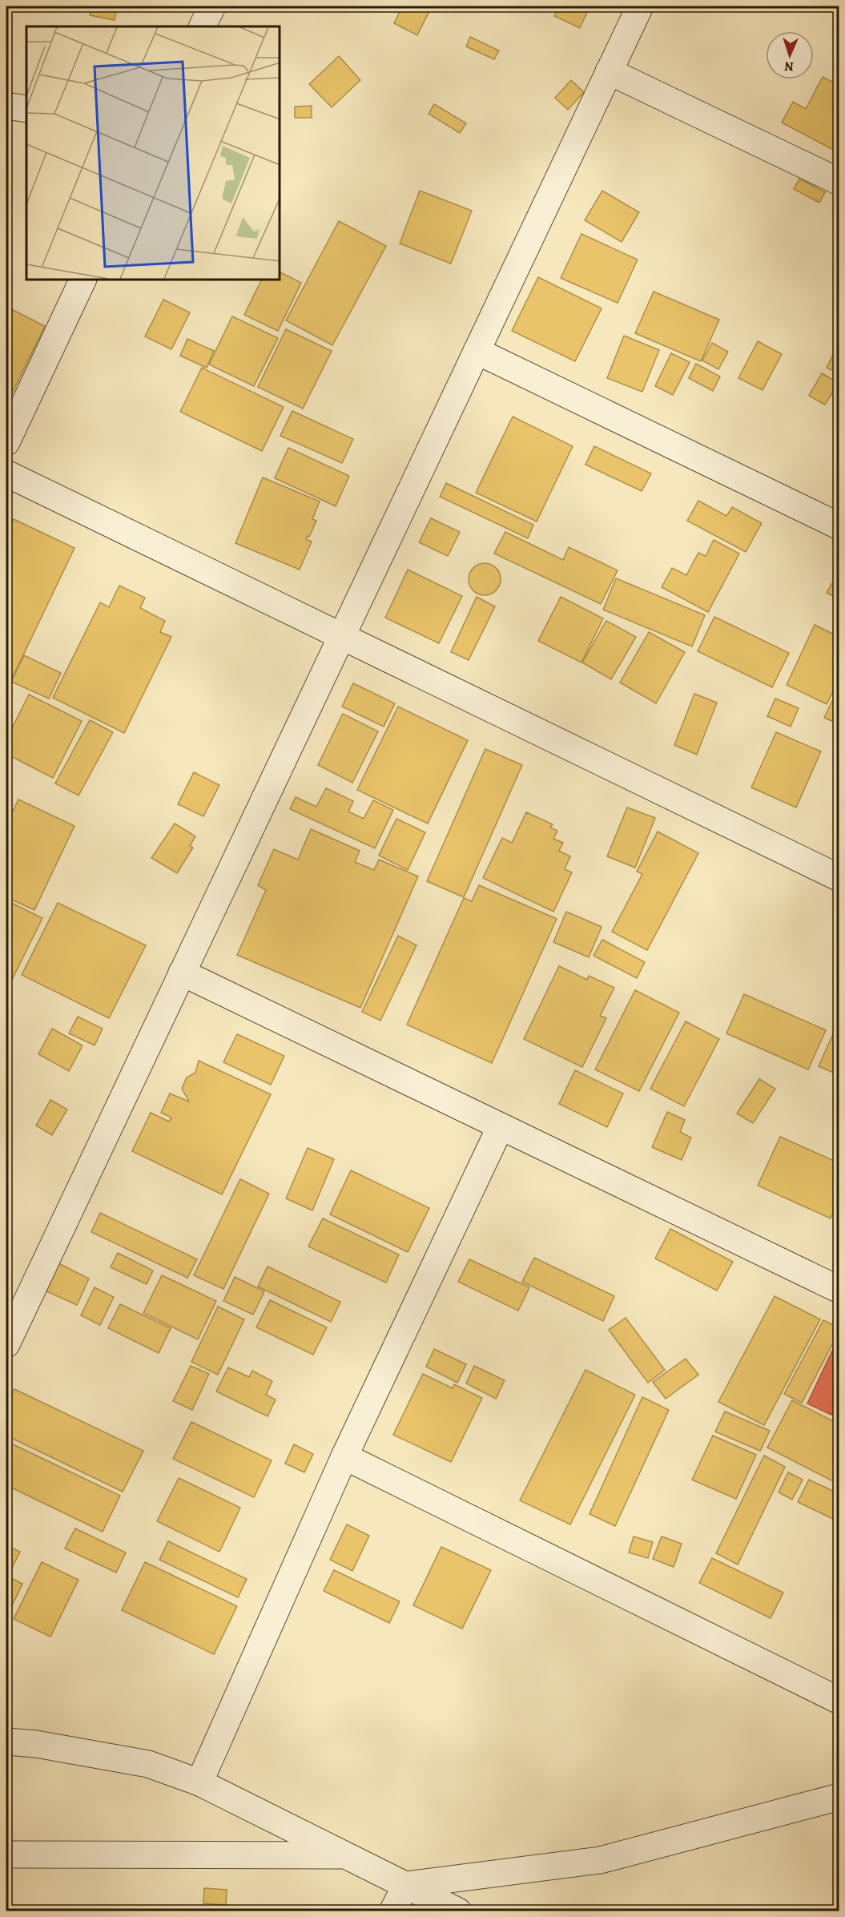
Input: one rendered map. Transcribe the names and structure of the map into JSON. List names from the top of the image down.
{
  "north": "bottom"
}
